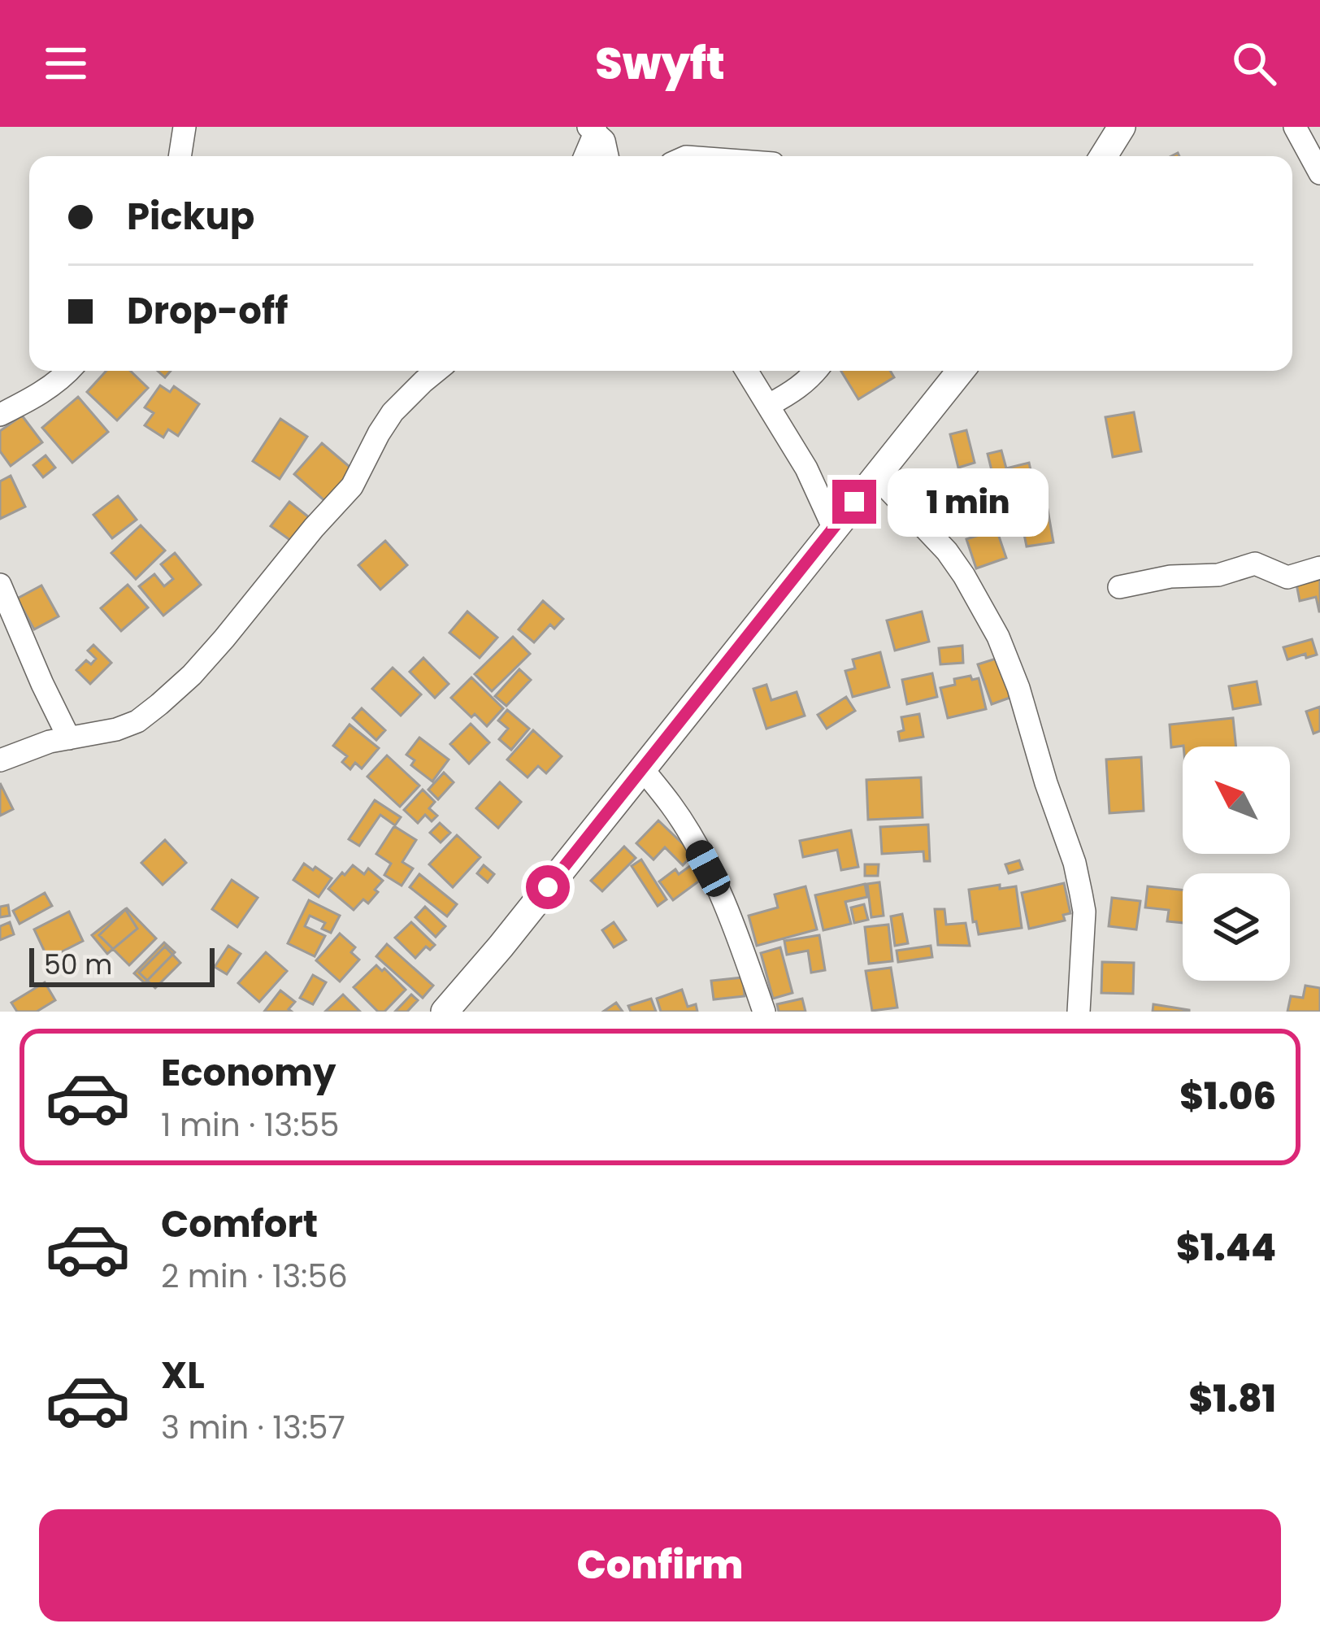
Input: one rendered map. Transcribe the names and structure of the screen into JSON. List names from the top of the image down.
{
  "scale_bar": "50 m",
  "north": "top left",
  "page": {
    "header": "Swyft",
    "banner": ["Pickup", "Drop-off"],
    "bubble": "1 min",
    "scale": "50 m",
    "list": [
      {
        "name": "Economy",
        "note": "1 min · 13:55",
        "value": "$1.06"
      },
      {
        "name": "Comfort",
        "note": "2 min · 13:56",
        "value": "$1.44"
      },
      {
        "name": "XL",
        "note": "3 min · 13:57",
        "value": "$1.81"
      }
    ],
    "buttons": "Confirm"
  }
}
